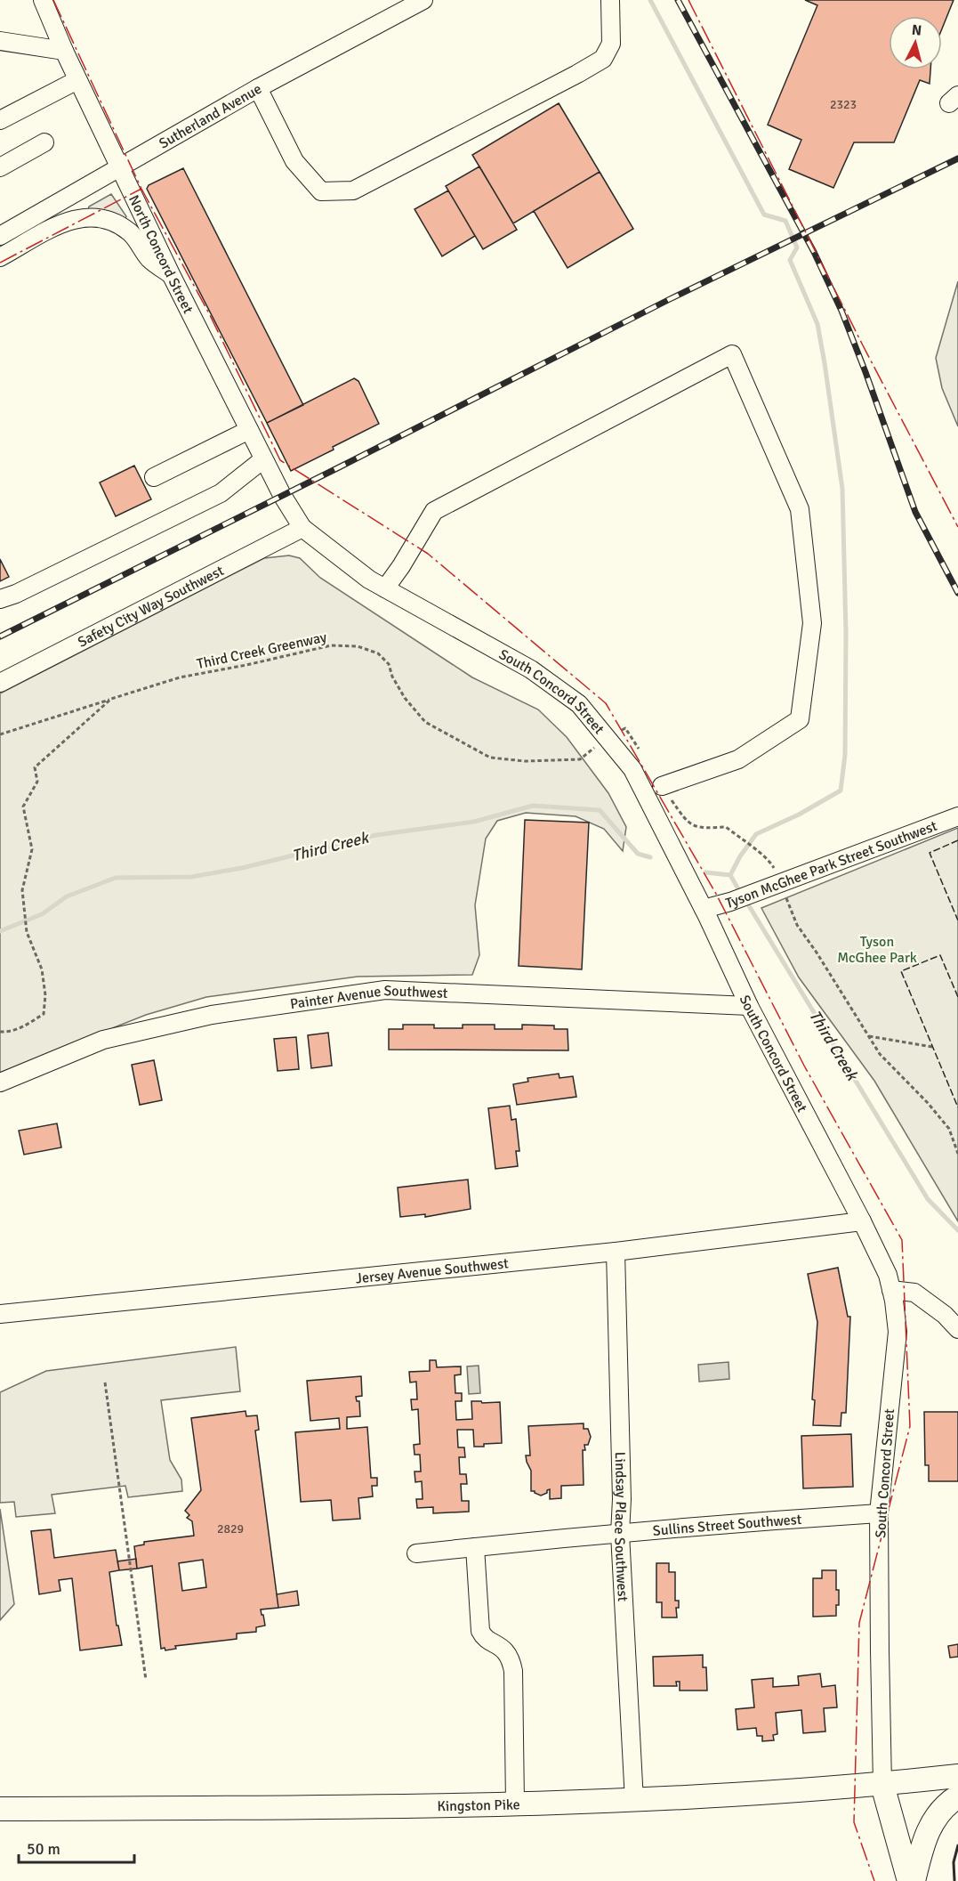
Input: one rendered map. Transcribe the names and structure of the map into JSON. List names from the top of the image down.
{
  "streets": {
    "main road": ["Kingston Pike"],
    "street": [
      "Sutherland Avenue",
      "North Concord Street",
      "Safety City Way Southwest",
      "South Concord Street",
      "Tyson McGhee Park Street Southwest",
      "Painter Avenue Southwest",
      "Jersey Avenue Southwest",
      "Sullins Street Southwest",
      "Lindsay Place Southwest"
    ],
    "path": ["Third Creek Greenway"]
  },
  "crossings": [
    ["Sutherland Avenue", "North Concord Street"],
    ["North Concord Street", "South Concord Street"],
    ["Safety City Way Southwest", "South Concord Street"],
    ["Third Creek Greenway", "South Concord Street"],
    ["South Concord Street", "Tyson McGhee Park Street Southwest"],
    ["South Concord Street", "Painter Avenue Southwest"],
    ["South Concord Street", "Jersey Avenue Southwest"],
    ["South Concord Street", "Sullins Street Southwest"],
    ["South Concord Street", "Kingston Pike"],
    ["Jersey Avenue Southwest", "Lindsay Place Southwest"],
    ["Sullins Street Southwest", "Lindsay Place Southwest"],
    ["Lindsay Place Southwest", "Kingston Pike"]
  ],
  "water": ["Third Creek"],
  "parks": ["Tyson McGhee Park"],
  "house_numbers": ["2323", "2829"],
  "scale_bar": "50 m",
  "north": "top"
}
